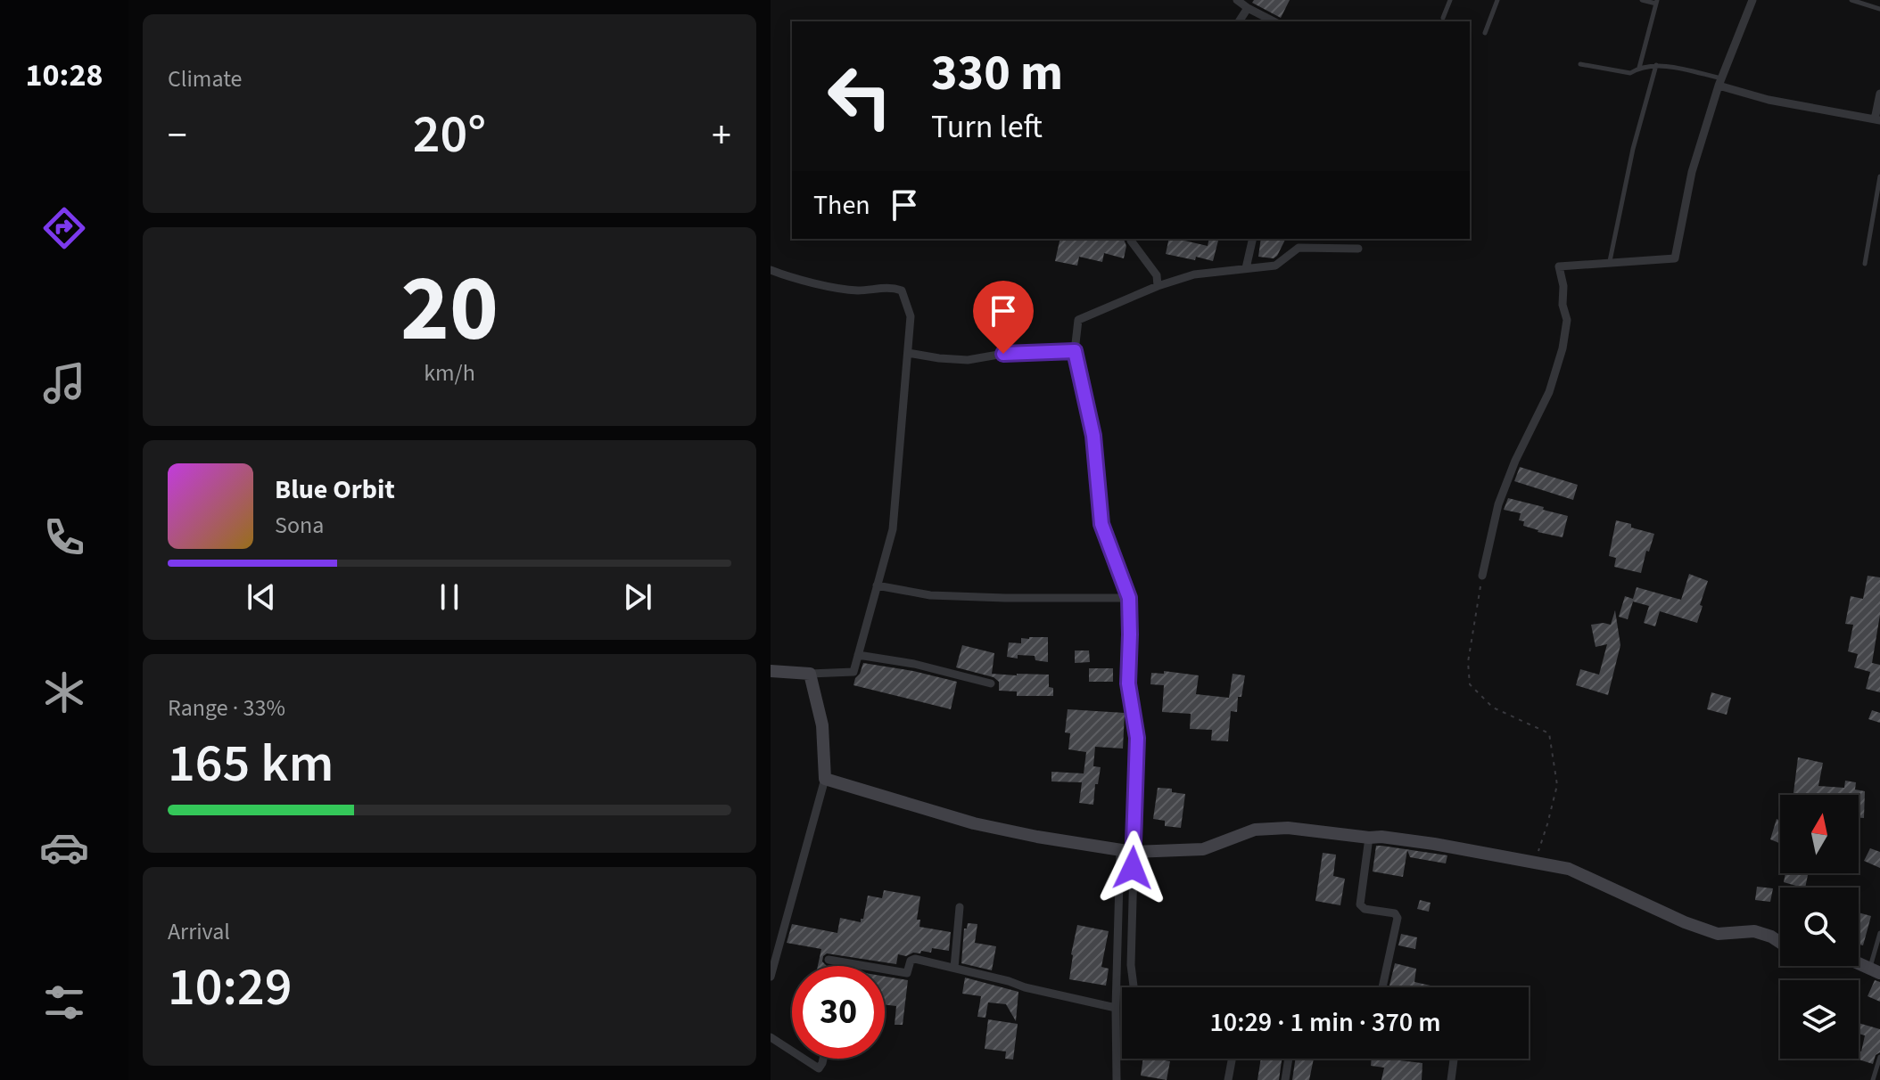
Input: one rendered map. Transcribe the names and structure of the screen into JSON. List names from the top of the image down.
{
  "north": "top",
  "page": {
    "tabs": "10:28",
    "tile": [
      "Climate",
      ["20", "km/h"],
      ["Range · 33%", "165 km"],
      ["Arrival", "10:29"]
    ],
    "turn": ["330 m", "Turn left"],
    "heat": ["−", "20°", "+"],
    "then": "Then",
    "song": ["Blue Orbit", "Sona"],
    "limit": "30",
    "trip": "10:29 · 1 min · 370 m"
  }
}
